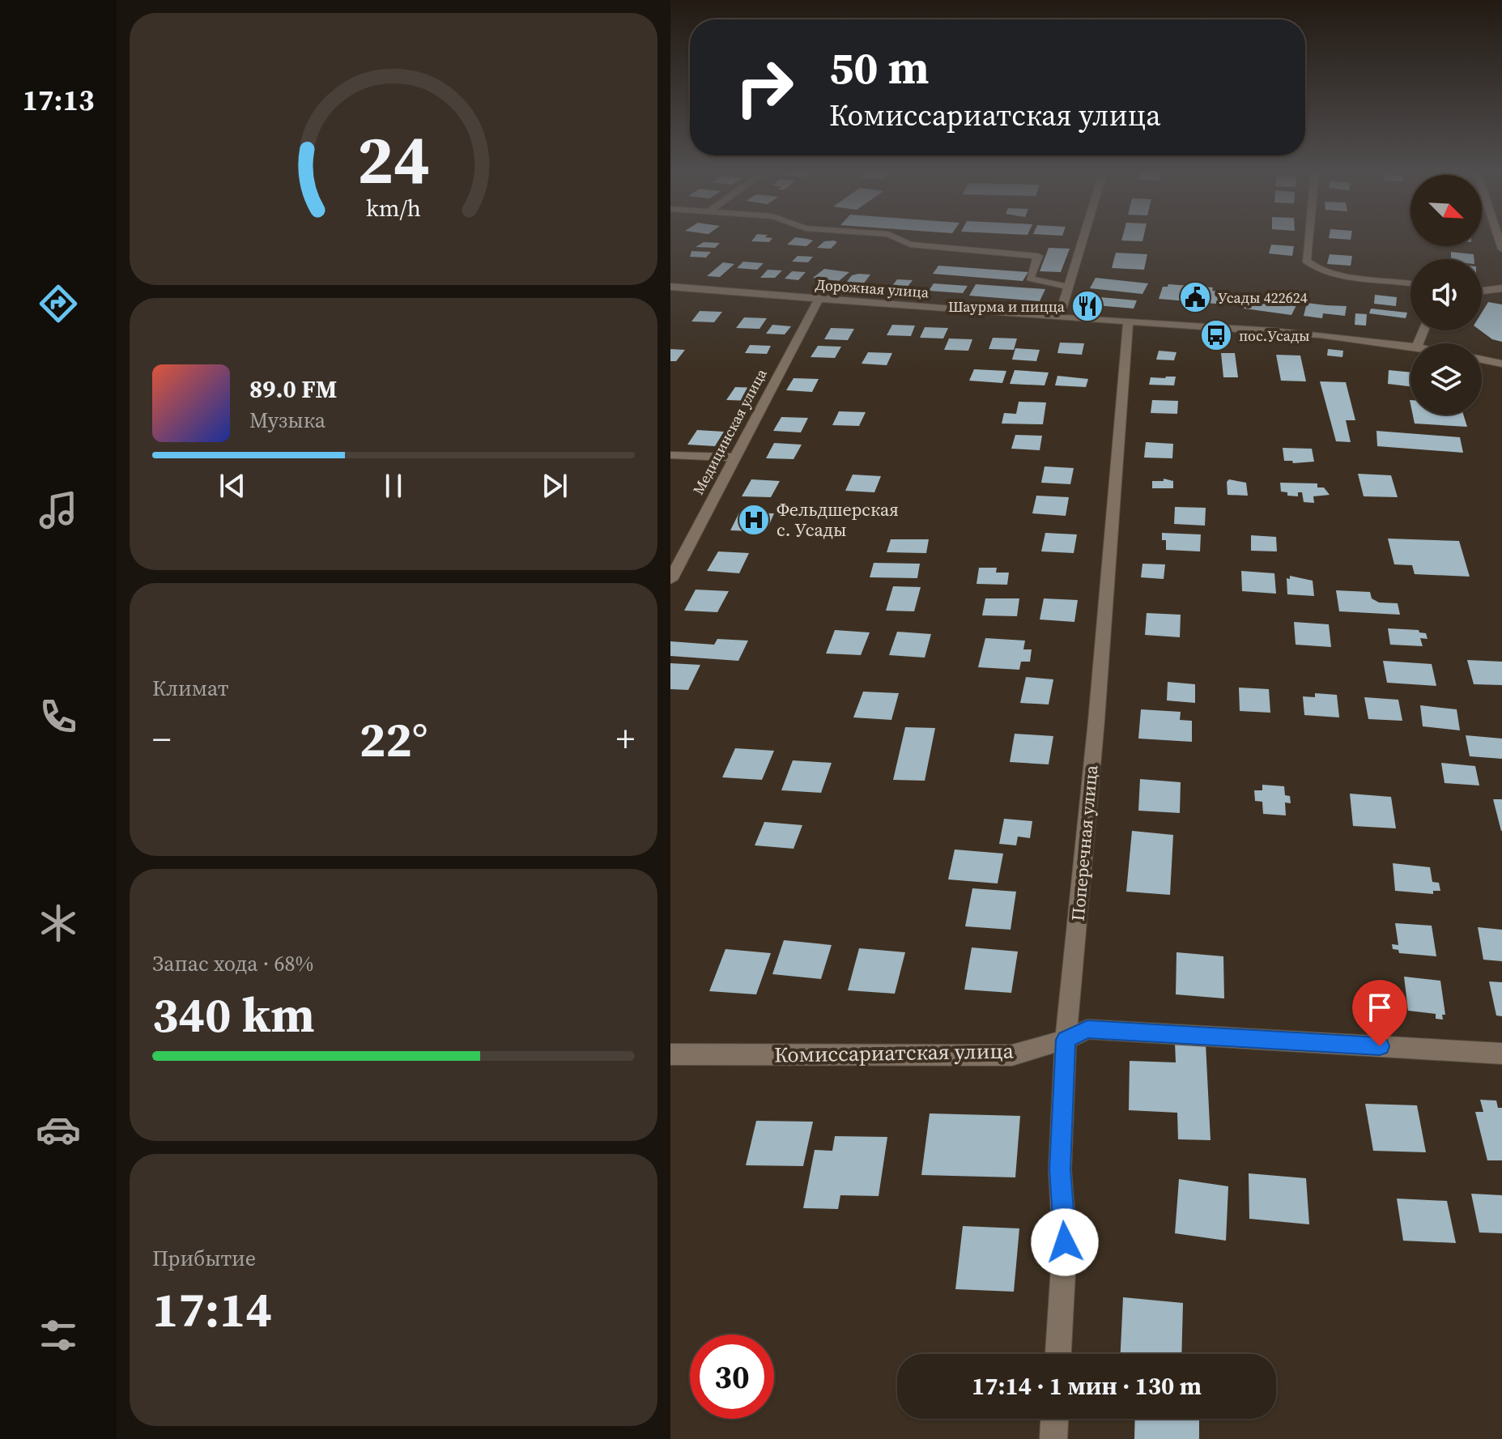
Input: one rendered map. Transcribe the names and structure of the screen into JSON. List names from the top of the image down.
{
  "streets": {
    "street": [
      "Дорожная улица",
      "Медицинская улица",
      "Поперечная улица",
      "Комиссариатская улица"
    ]
  },
  "crossings": [
    ["Дорожная улица", "Медицинская улица"],
    ["Дорожная улица", "Поперечная улица"],
    ["Поперечная улица", "Комиссариатская улица"]
  ],
  "places": {
    "public building": ["Усады 422624"],
    "restaurant": ["Шаурма и пицца"],
    "bus stop": ["пос.Усады"],
    "hospital": ["Фельдшерская с. Усады"]
  },
  "north": "bottom right",
  "page": {
    "tabs": "17:13",
    "turn": ["50 m", "Комиссариатская улица"],
    "song": ["89.0 FM", "Музыка"],
    "tile": [
      "Климат",
      ["Запас хода · 68%", "340 km"],
      ["Прибытие", "17:14"]
    ],
    "heat": ["−", "22°", "+"],
    "limit": "30",
    "trip": "17:14 · 1 мин · 130 m",
    "gauge": ["24", "km/h"]
  }
}
